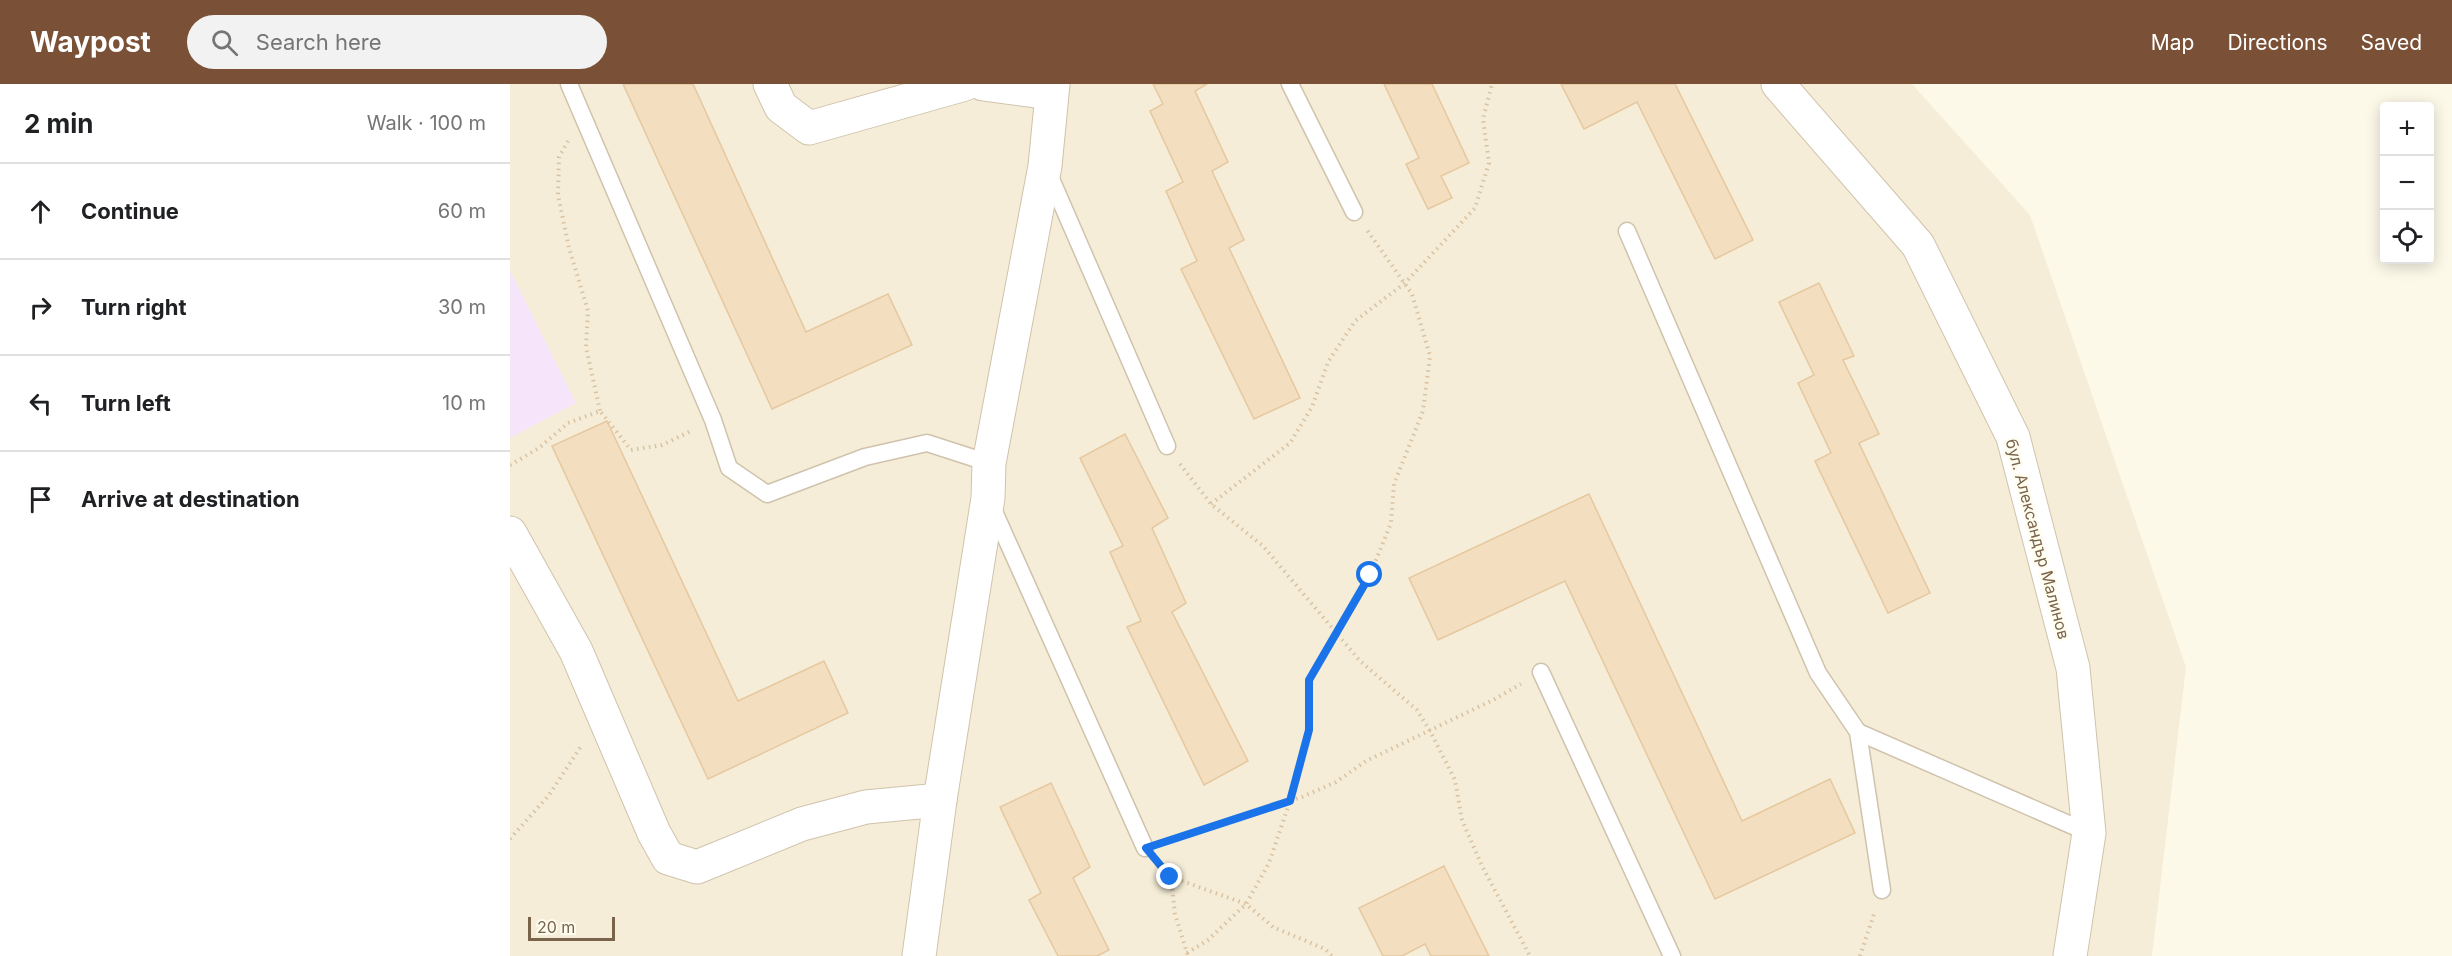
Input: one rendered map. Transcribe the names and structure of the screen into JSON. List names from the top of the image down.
{
  "streets": {
    "street": ["бул. Александър Малинов"]
  },
  "scale_bar": "20 m",
  "page": {
    "header": "Waypost",
    "search": "Search here",
    "nav": ["Map", "Directions", "Saved"],
    "heading": ["2 min", "Walk · 100 m"],
    "map_buttons": ["+", "−"],
    "list": [
      ["Continue", "60 m"],
      ["Turn right", "30 m"],
      ["Turn left", "10 m"],
      "Arrive at destination"
    ],
    "scale": "20 m"
  }
}
